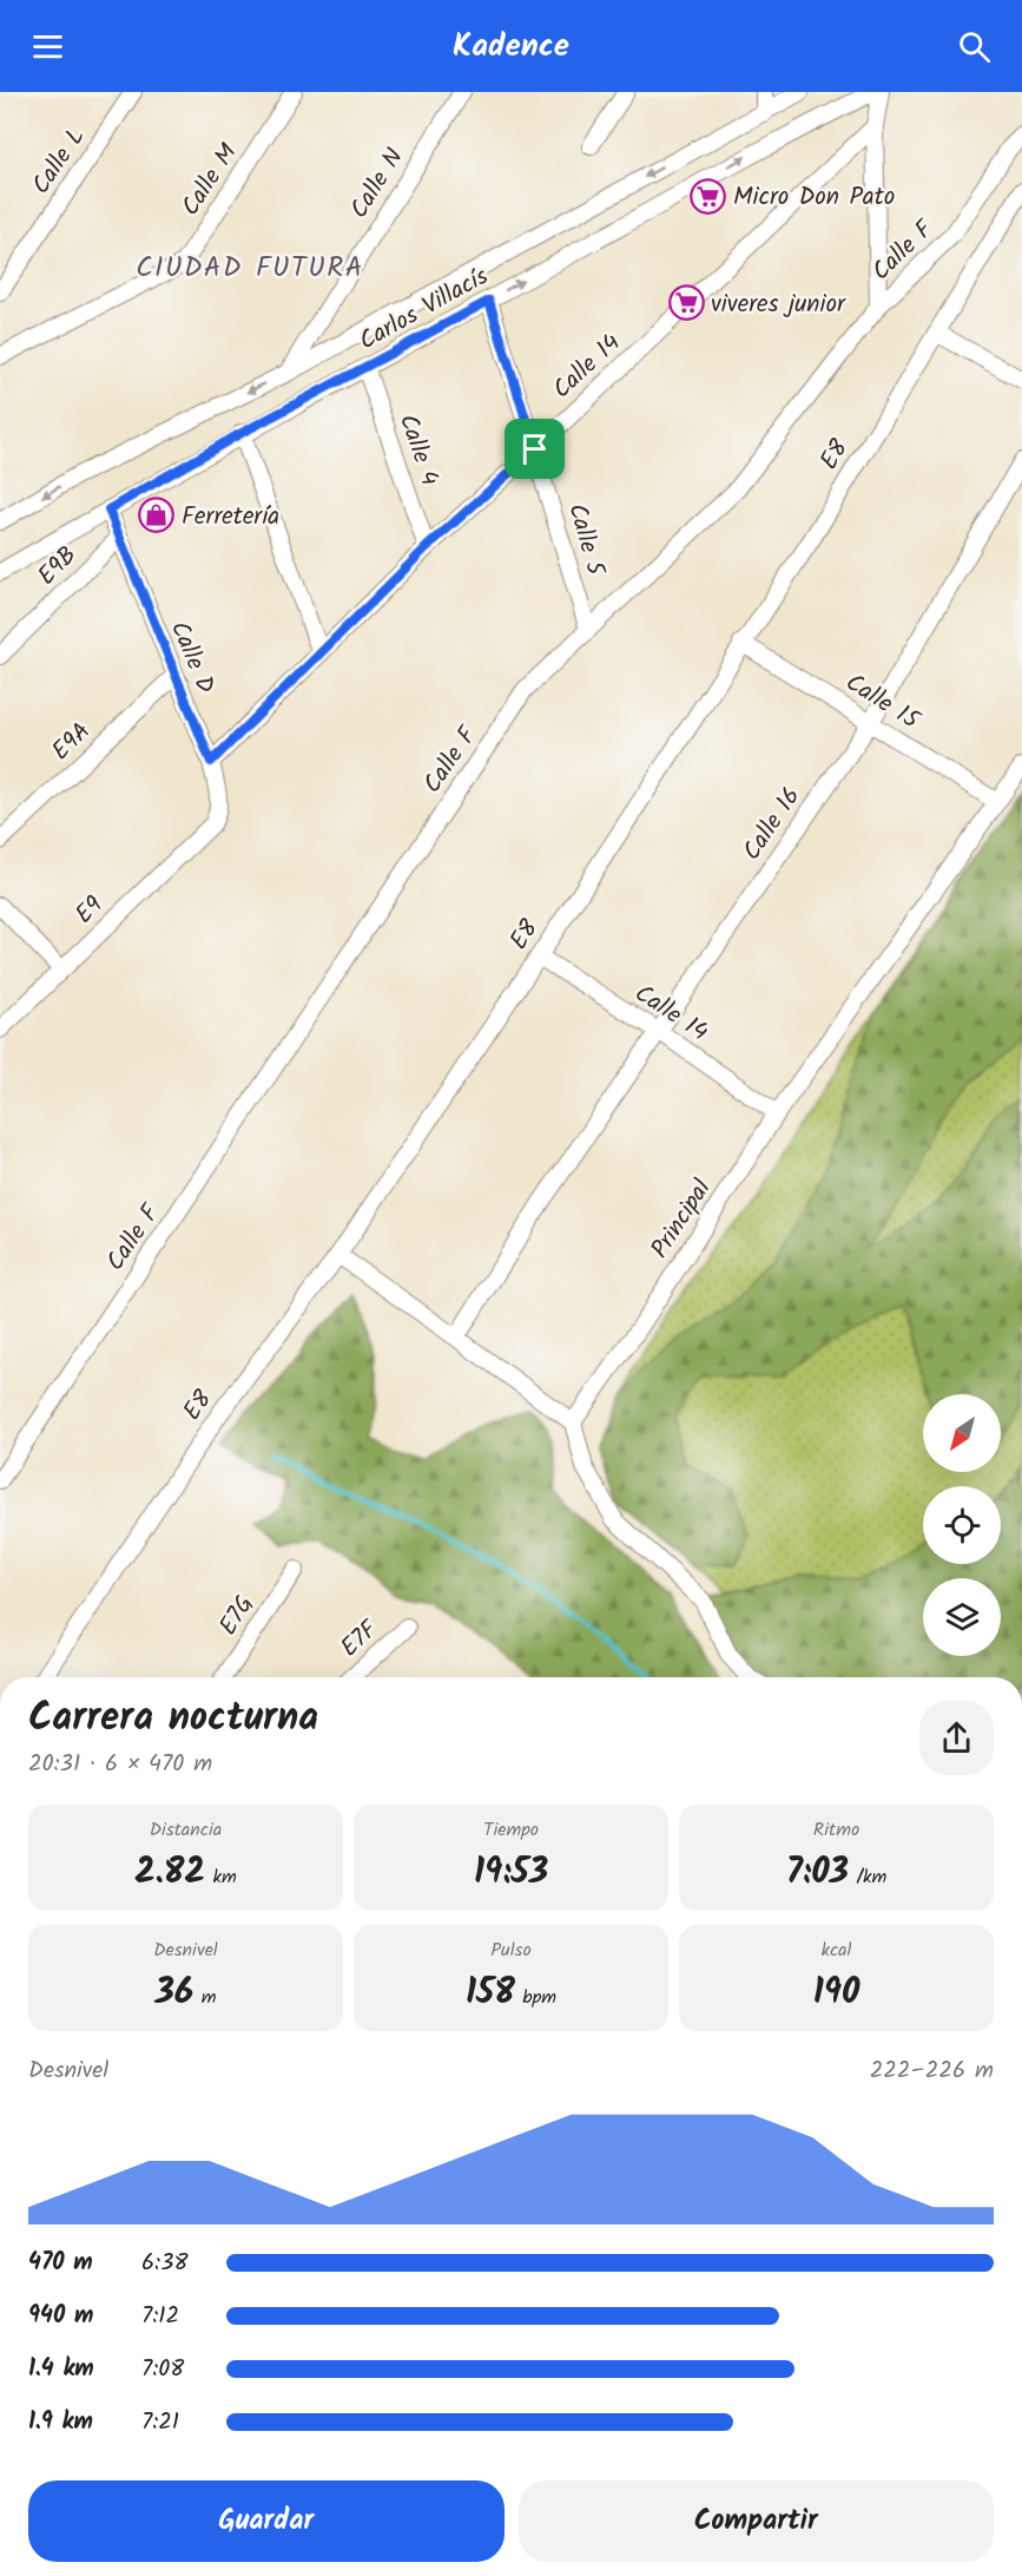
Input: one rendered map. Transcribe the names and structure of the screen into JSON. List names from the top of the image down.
{
  "streets": {
    "street": [
      "Calle L",
      "Calle M",
      "Calle N",
      "Calle F",
      "Carlos Villacís",
      "Calle 14",
      "Calle 4",
      "E8",
      "Calle 5",
      "E9B",
      "Calle D",
      "Calle 15",
      "E9A",
      "Calle 16",
      "E9",
      "Principal",
      "E7G",
      "E7F"
    ]
  },
  "crossings": [
    ["Calle N", "Carlos Villacís"],
    ["Calle F", "Calle 5"],
    ["Carlos Villacís", "Calle 4"],
    ["Carlos Villacís", "Calle 5"],
    ["Carlos Villacís", "Calle D"],
    ["Calle 14", "Calle 4"],
    ["Calle 14", "E8"],
    ["Calle 14", "Calle 5"],
    ["Calle 14", "Calle D"],
    ["Calle 14", "Calle 16"],
    ["Calle 14", "Principal"],
    ["E8", "Calle 15"],
    ["E9B", "Calle D"],
    ["Calle D", "E9A"],
    ["Calle D", "E9"],
    ["Calle 15", "Calle 16"],
    ["Calle 15", "Principal"]
  ],
  "districts": ["CIUDAD FUTURA"],
  "places": {
    "supermarket": ["Micro Don Pato", "viveres junior"],
    "shop": ["Ferretería"]
  },
  "north": "bottom left",
  "page": {
    "header": "Kadence",
    "heading": ["Carrera nocturna", "20:31 · 6 × 470 m"],
    "stats": [
      ["Distancia", "2.82 km"],
      ["Tiempo", "19:53"],
      ["Ritmo", "7:03 /km"],
      ["Desnivel", "36 m"],
      ["Pulso", "158 bpm"],
      ["kcal", "190"]
    ],
    "chart": ["Desnivel", "222–226 m"],
    "list": [
      {
        "name": "470 m",
        "note": "6:38"
      },
      {
        "name": "940 m",
        "note": "7:12"
      },
      {
        "name": "1.4 km",
        "note": "7:08"
      },
      {
        "name": "1.9 km",
        "note": "7:21"
      }
    ],
    "buttons": ["Guardar", "Compartir"]
  }
}
